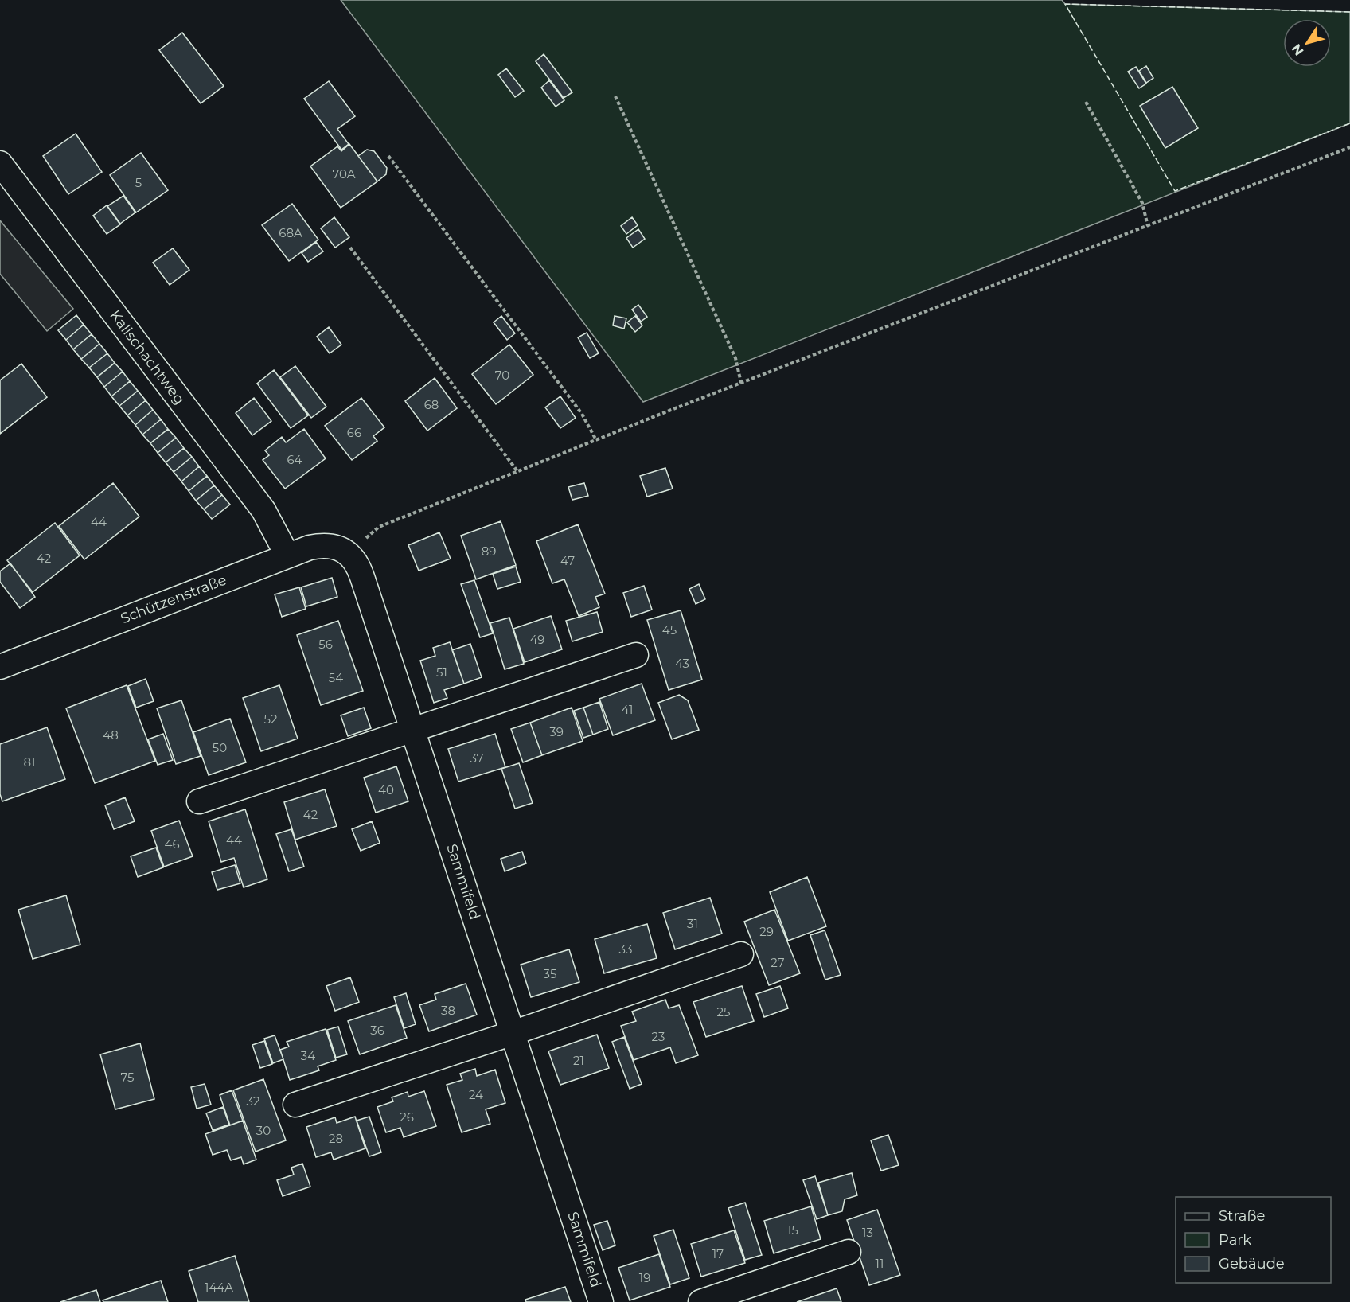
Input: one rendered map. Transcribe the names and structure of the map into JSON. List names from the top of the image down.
{
  "streets": {
    "street": ["Kalischachtweg", "Schützenstraße", "Sammifeld"]
  },
  "crossings": [
    ["Kalischachtweg", "Schützenstraße"],
    ["Schützenstraße", "Sammifeld"]
  ],
  "house_numbers": [
    "70A",
    "5",
    "68A",
    "70",
    "68",
    "66",
    "64",
    "44",
    "89",
    "42",
    "47",
    "45",
    "49",
    "56",
    "43",
    "51",
    "54",
    "41",
    "52",
    "39",
    "48",
    "50",
    "37",
    "81",
    "40",
    "42",
    "44",
    "46",
    "31",
    "29",
    "33",
    "27",
    "35",
    "38",
    "25",
    "36",
    "23",
    "34",
    "21",
    "75",
    "24",
    "32",
    "26",
    "30",
    "28",
    "15",
    "13",
    "17",
    "11",
    "19",
    "144A"
  ],
  "legend": ["Straße", "Park", "Gebäude"],
  "north": "bottom left"
}
